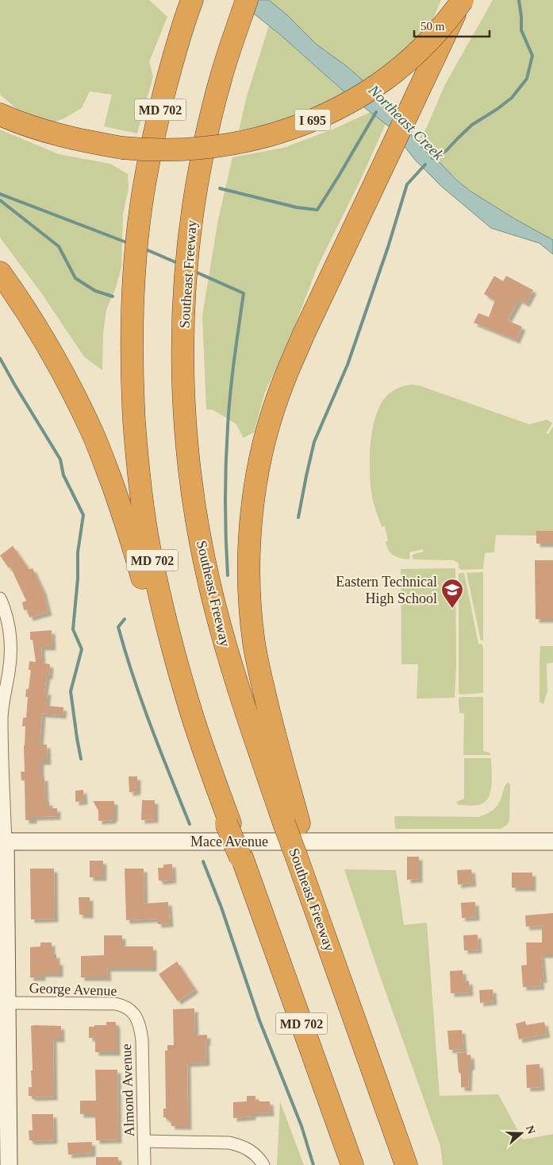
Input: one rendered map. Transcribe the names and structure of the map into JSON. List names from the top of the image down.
{
  "streets": {
    "highway": ["MD 702", "I 695", "Southeast Freeway"],
    "main road": ["Mace Avenue"],
    "street": ["George Avenue", "Almond Avenue"]
  },
  "crossings": [
    ["George Avenue", "Almond Avenue"]
  ],
  "water": ["Northeast Creek"],
  "places": {
    "school or university": ["Eastern Technical High School"]
  },
  "scale_bar": "50 m",
  "north": "right"
}
